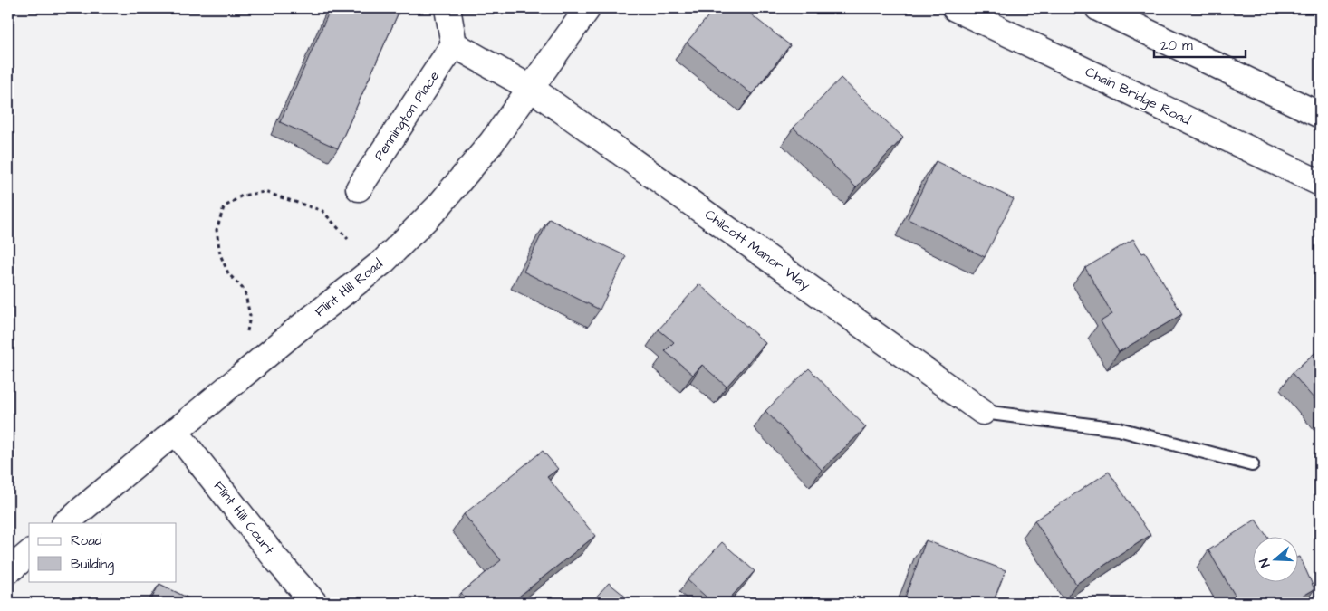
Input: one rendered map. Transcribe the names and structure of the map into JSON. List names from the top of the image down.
{
  "streets": {
    "street": [
      "Chain Bridge Road",
      "Pennington Place",
      "Chilcott Manor Way",
      "Flint Hill Road",
      "Flint Hill Court"
    ]
  },
  "crossings": [
    ["Chilcott Manor Way", "Flint Hill Road"],
    ["Flint Hill Road", "Flint Hill Court"]
  ],
  "legend": ["Road", "Building"],
  "scale_bar": "20 m",
  "north": "left"
}
